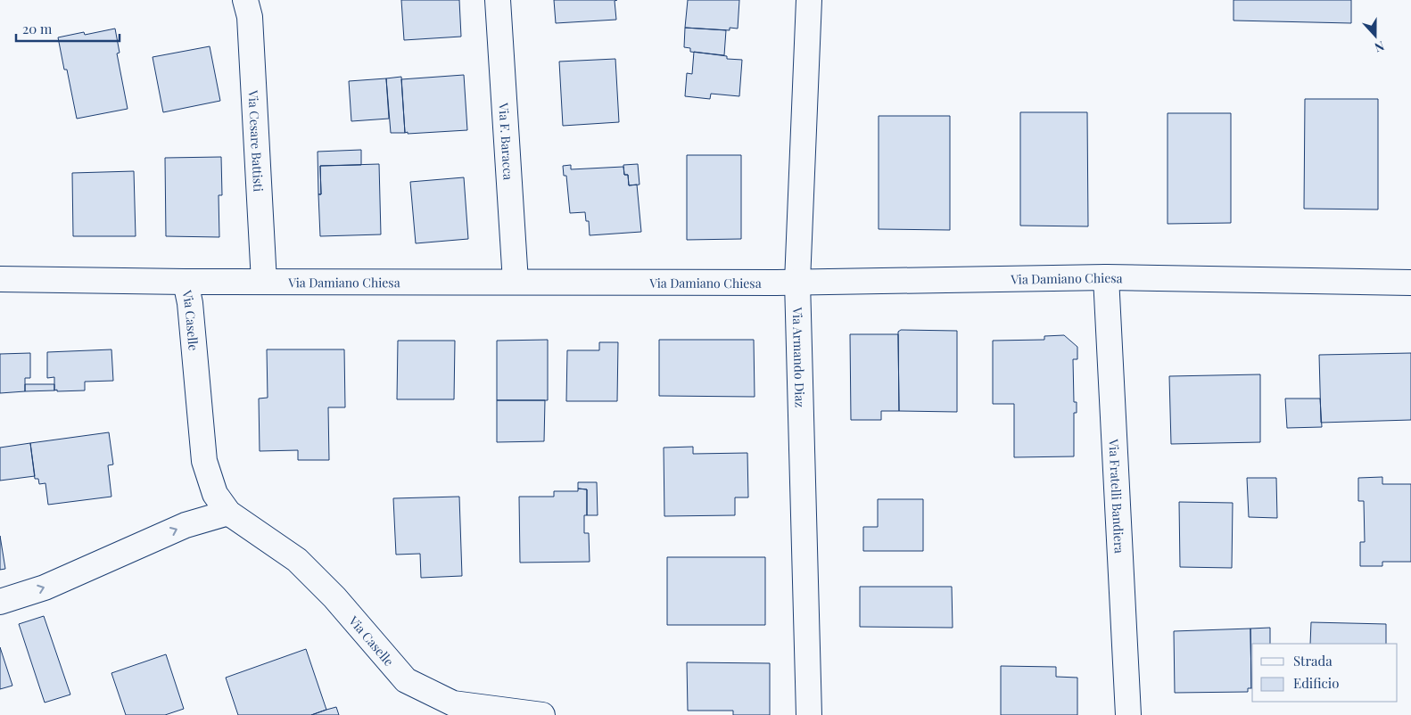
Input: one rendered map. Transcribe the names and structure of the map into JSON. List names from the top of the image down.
{
  "streets": {
    "street": [
      "Via Cesare Battisti",
      "Via F. Baracca",
      "Via Damiano Chiesa",
      "Via Caselle",
      "Via Armando Diaz",
      "Via Fratelli Bandiera"
    ]
  },
  "crossings": [
    ["Via Cesare Battisti", "Via Damiano Chiesa"],
    ["Via F. Baracca", "Via Damiano Chiesa"],
    ["Via Damiano Chiesa", "Via Caselle"],
    ["Via Damiano Chiesa", "Via Armando Diaz"],
    ["Via Damiano Chiesa", "Via Fratelli Bandiera"]
  ],
  "legend": ["Strada", "Edificio"],
  "scale_bar": "20 m",
  "north": "bottom"
}
